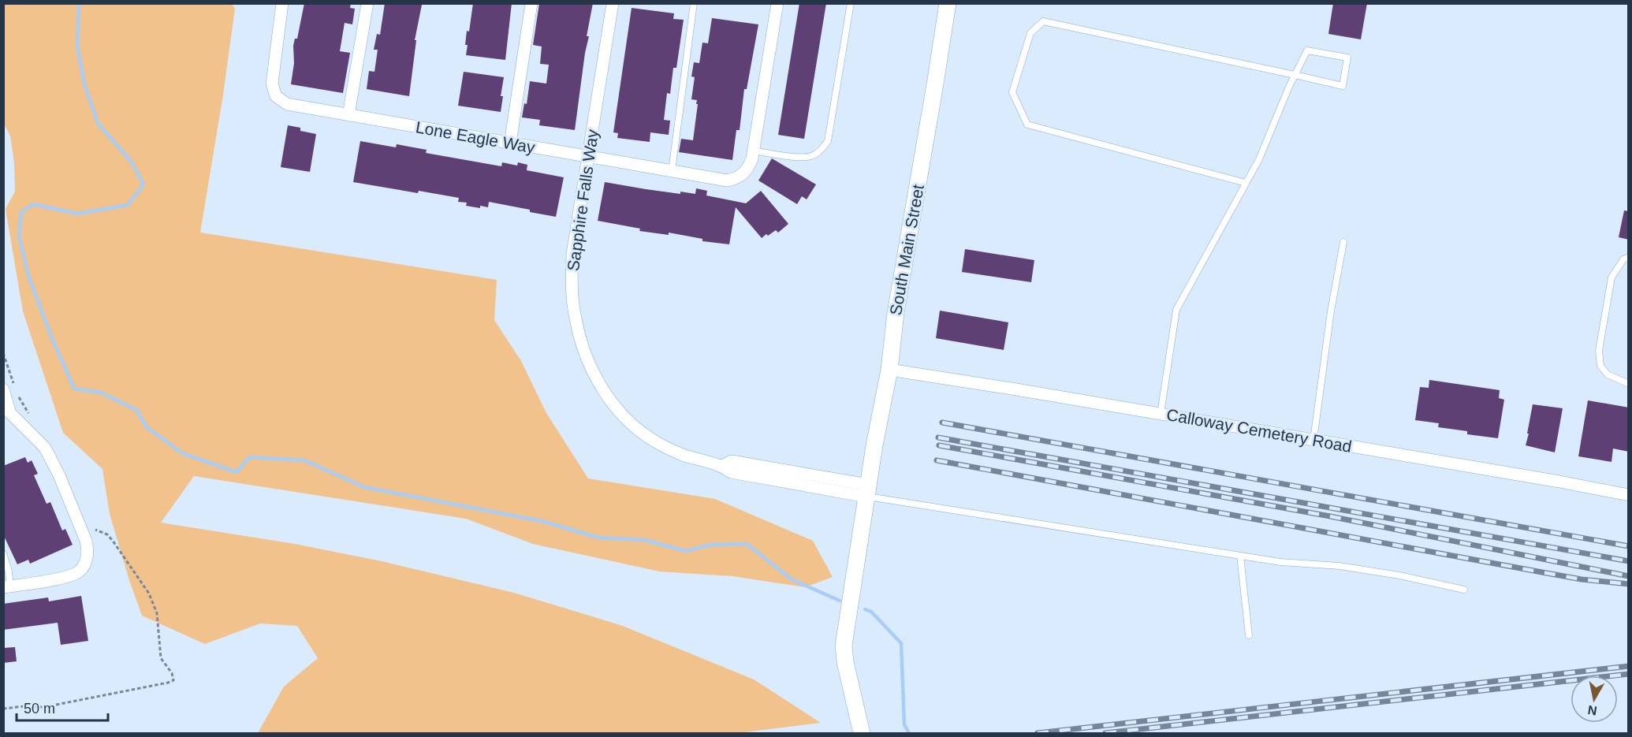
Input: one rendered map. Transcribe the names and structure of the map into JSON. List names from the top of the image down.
{
  "streets": {
    "street": [
      "Lone Eagle Way",
      "Sapphire Falls Way",
      "South Main Street",
      "Calloway Cemetery Road"
    ]
  },
  "crossings": [
    ["Lone Eagle Way", "Sapphire Falls Way"],
    ["Sapphire Falls Way", "South Main Street"],
    ["South Main Street", "Calloway Cemetery Road"]
  ],
  "scale_bar": "50 m",
  "north": "bottom"
}
